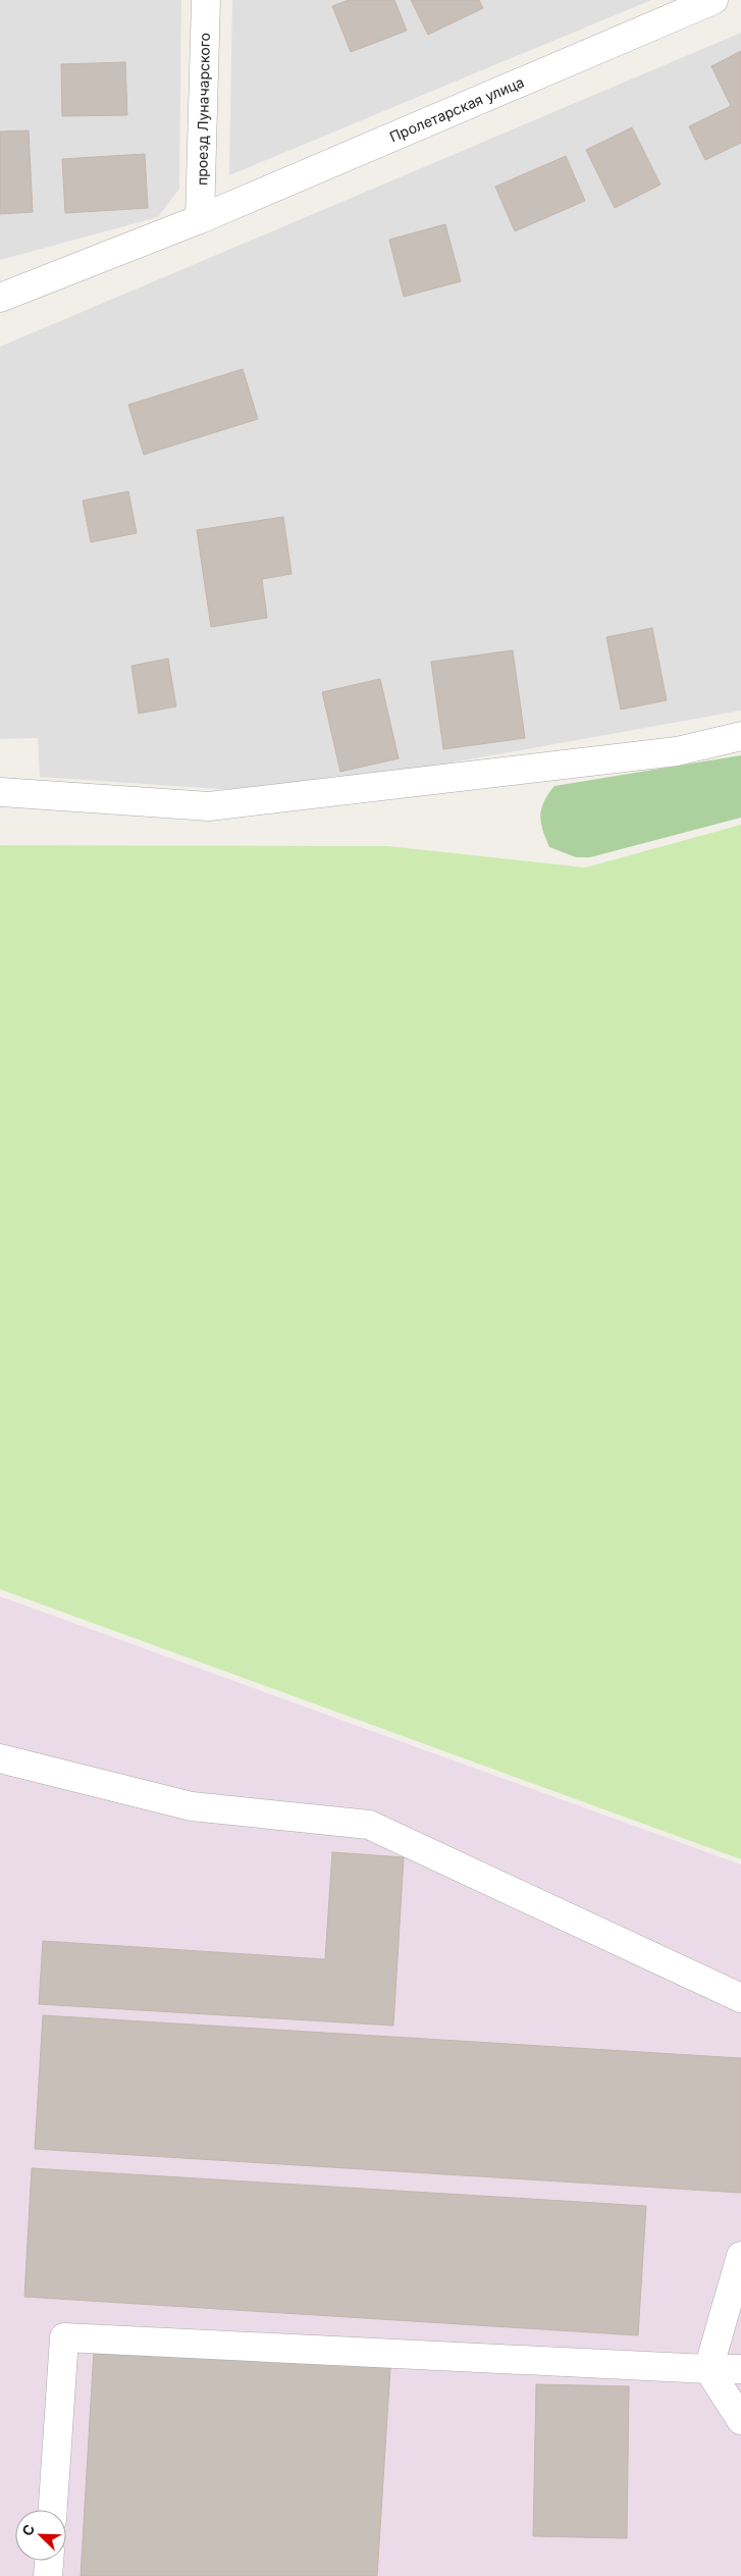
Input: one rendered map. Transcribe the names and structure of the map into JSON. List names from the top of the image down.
{
  "streets": {
    "street": ["проезд Луначарского", "Пролетарская улица"]
  },
  "crossings": [
    ["проезд Луначарского", "Пролетарская улица"]
  ],
  "north": "top left"
}
